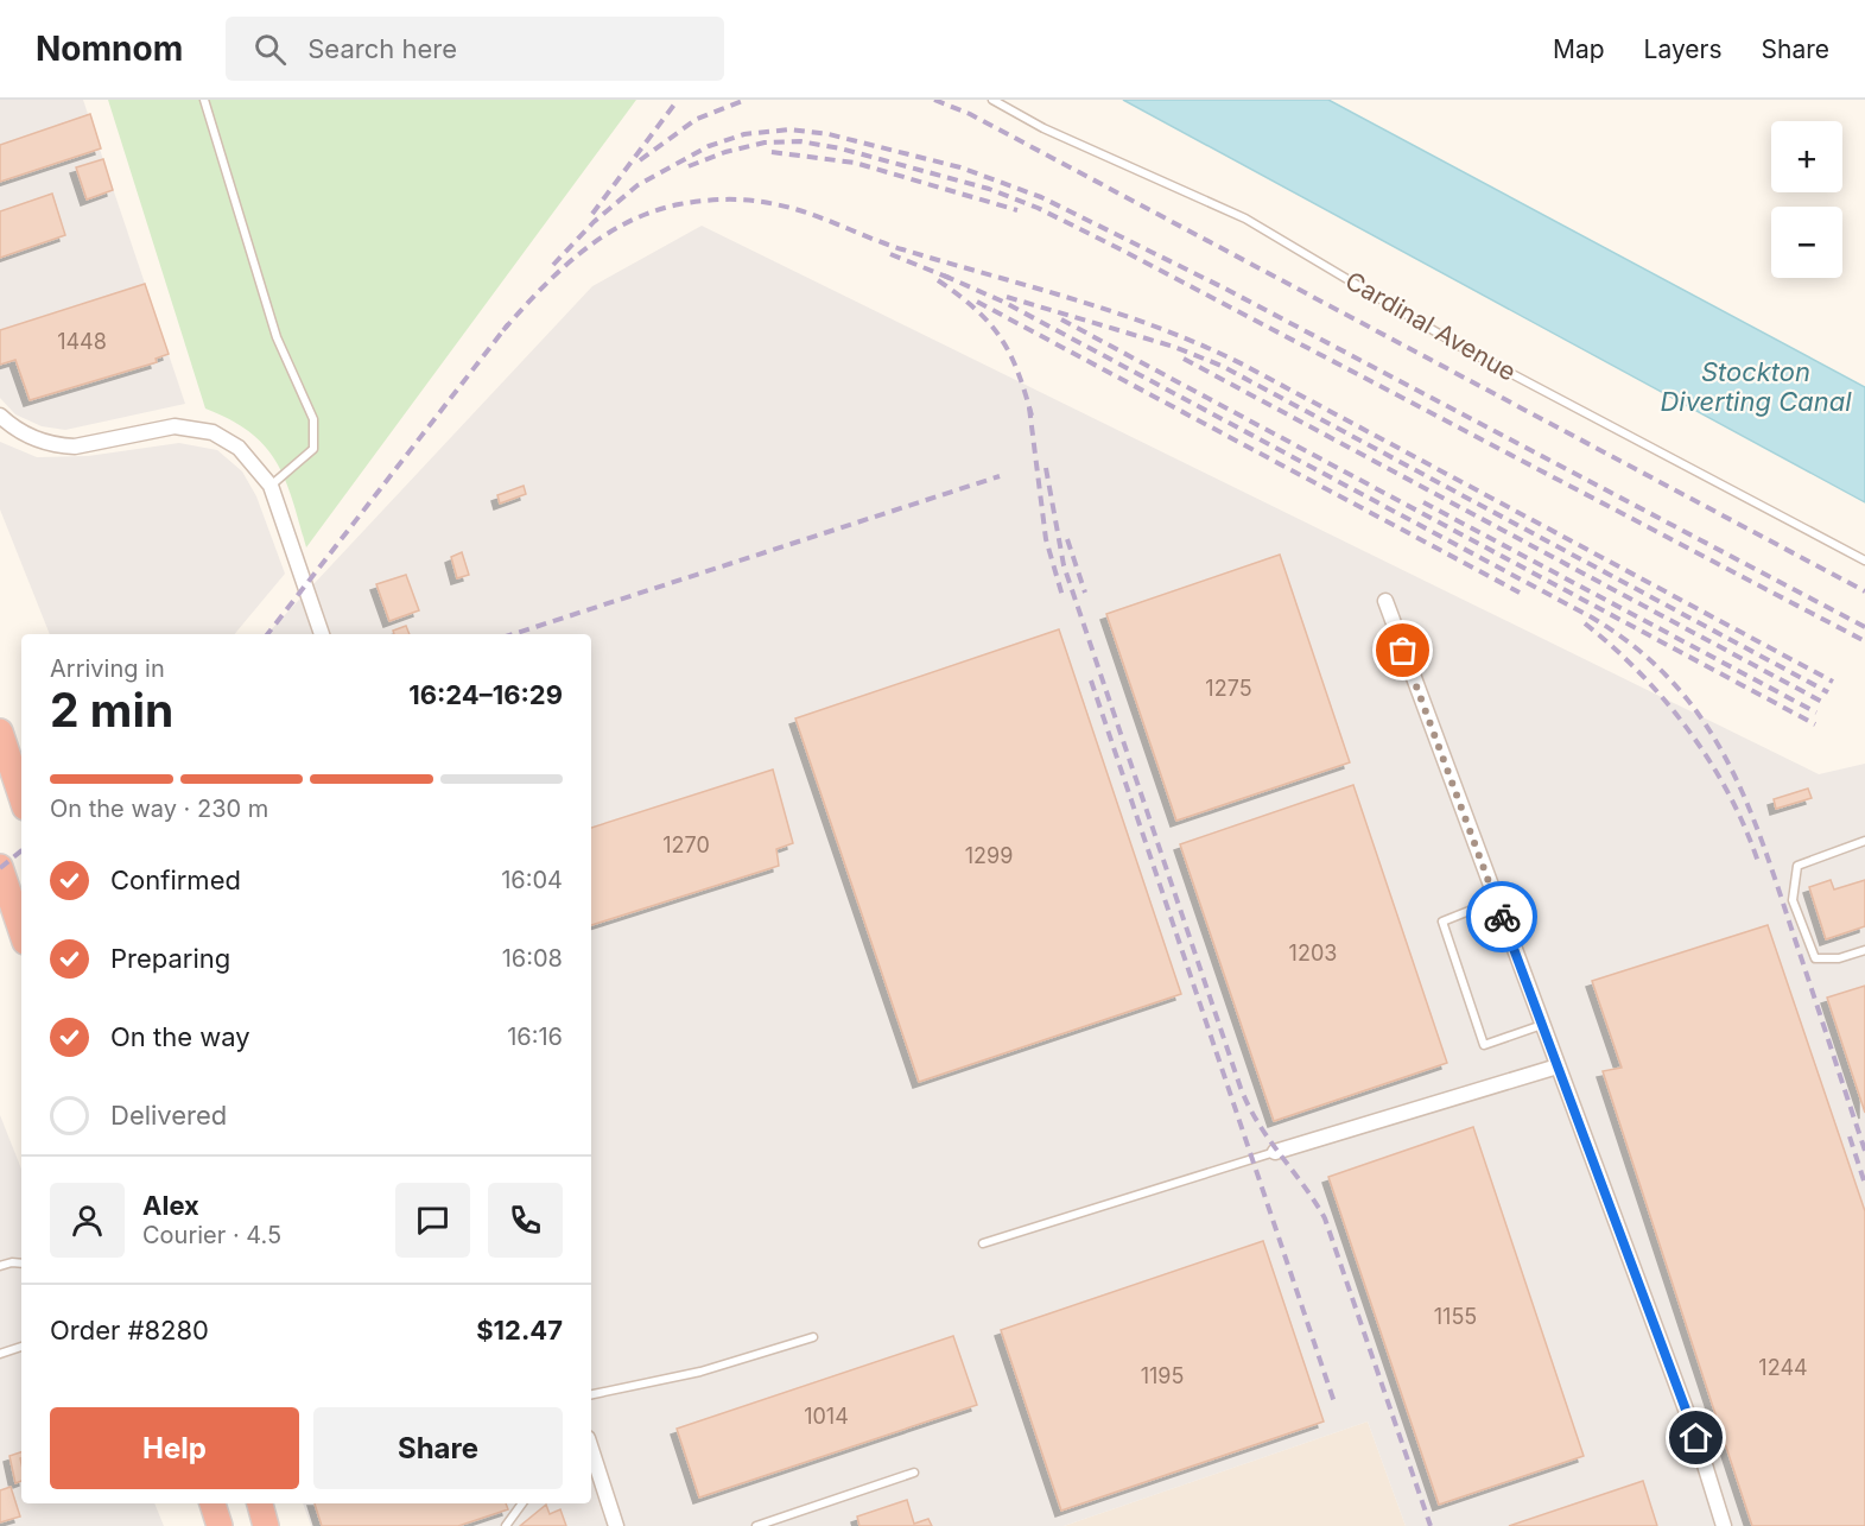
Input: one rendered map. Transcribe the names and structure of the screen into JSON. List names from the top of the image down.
{
  "streets": {
    "lane": ["Cardinal Avenue"]
  },
  "water": ["Stockton Diverting Canal"],
  "house_numbers": [
    "1448",
    "1275",
    "1270",
    "1299",
    "1203",
    "1155",
    "1244",
    "1195",
    "1014"
  ],
  "page": {
    "header": "Nomnom",
    "search": "Search here",
    "nav": ["Map", "Layers", "Share"],
    "map_buttons": ["+", "−"],
    "heading": ["2 min", "Arriving in", "16:24–16:29"],
    "panel": [
      "Alex",
      "Courier · 4.5",
      "Order #8280",
      "$12.47"
    ],
    "bar": "On the way · 230 m",
    "list": [
      ["Confirmed", "16:04"],
      ["Preparing", "16:08"],
      ["On the way", "16:16"],
      "Delivered"
    ],
    "buttons": ["Help", "Share"]
  }
}
